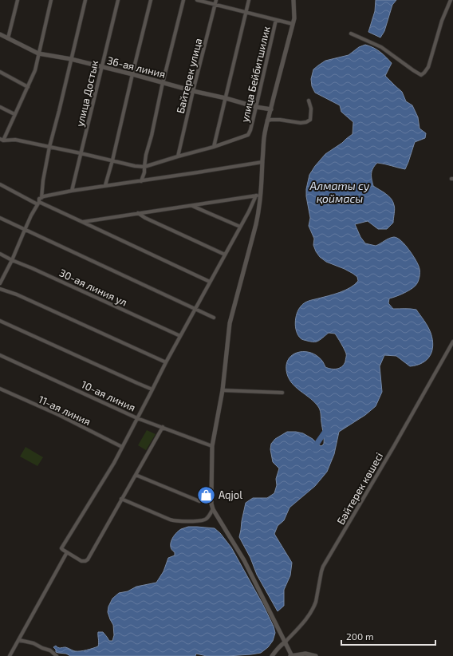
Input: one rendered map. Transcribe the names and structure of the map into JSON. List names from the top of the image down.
{
  "streets": {
    "street": [
      "36-ая линия",
      "улица Бейбитшилик",
      "Байтерек улица",
      "улица Достык",
      "30-ая линия ул",
      "10-ая линия",
      "11-ая линия",
      "Бәйтерек көшесі"
    ]
  },
  "crossings": [
    ["36-ая линия", "улица Бейбитшилик"],
    ["36-ая линия", "Байтерек улица"],
    ["36-ая линия", "улица Достык"]
  ],
  "water": ["Алматы су қоймасы"],
  "places": {
    "shop": ["Aqjol"]
  },
  "scale_bar": "200 m"
}
